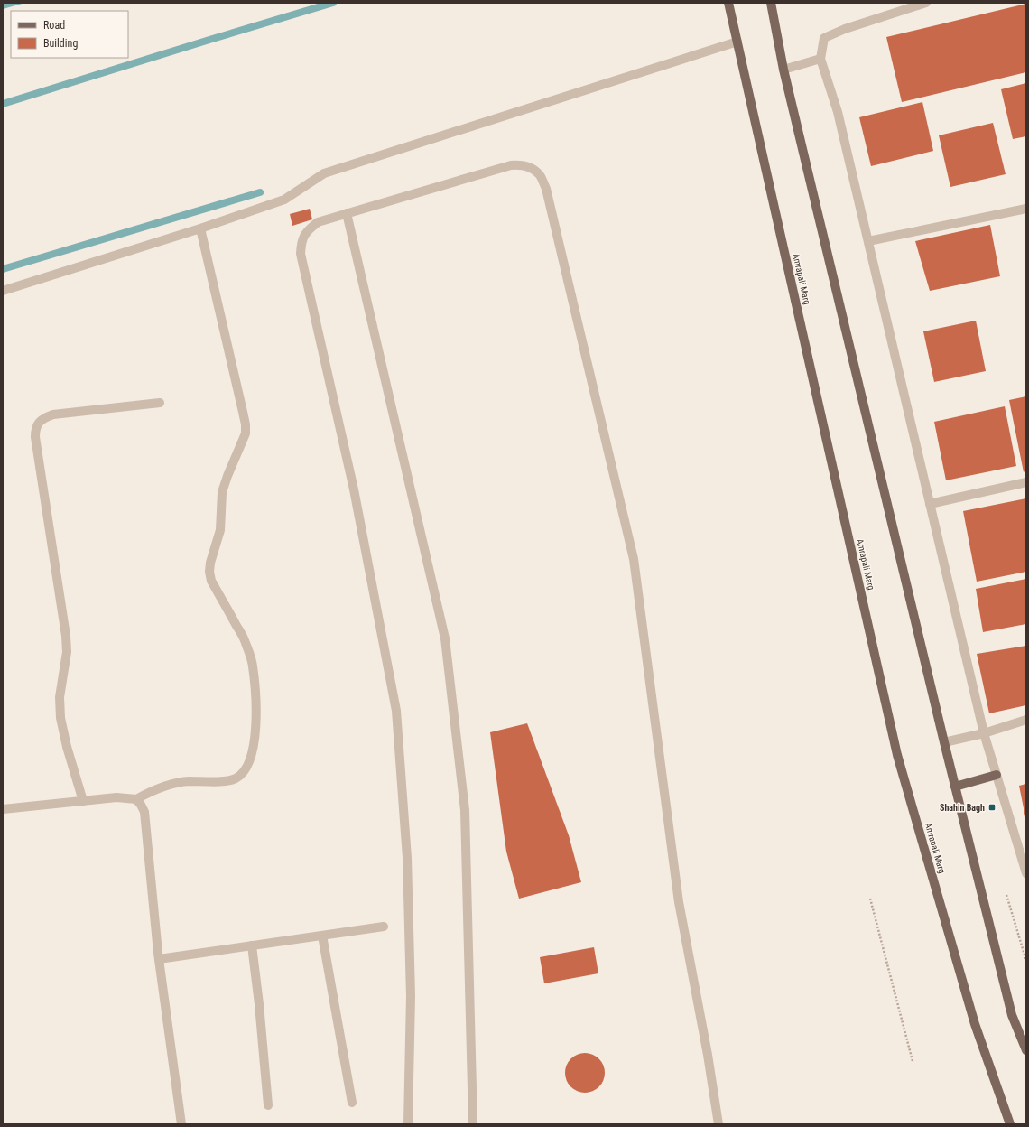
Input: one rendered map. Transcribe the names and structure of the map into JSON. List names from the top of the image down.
{
  "streets": {
    "main road": ["Amrapali Marg"]
  },
  "places": {
    "transit": ["Shahin Bagh"]
  },
  "legend": ["Road", "Building"]
}
